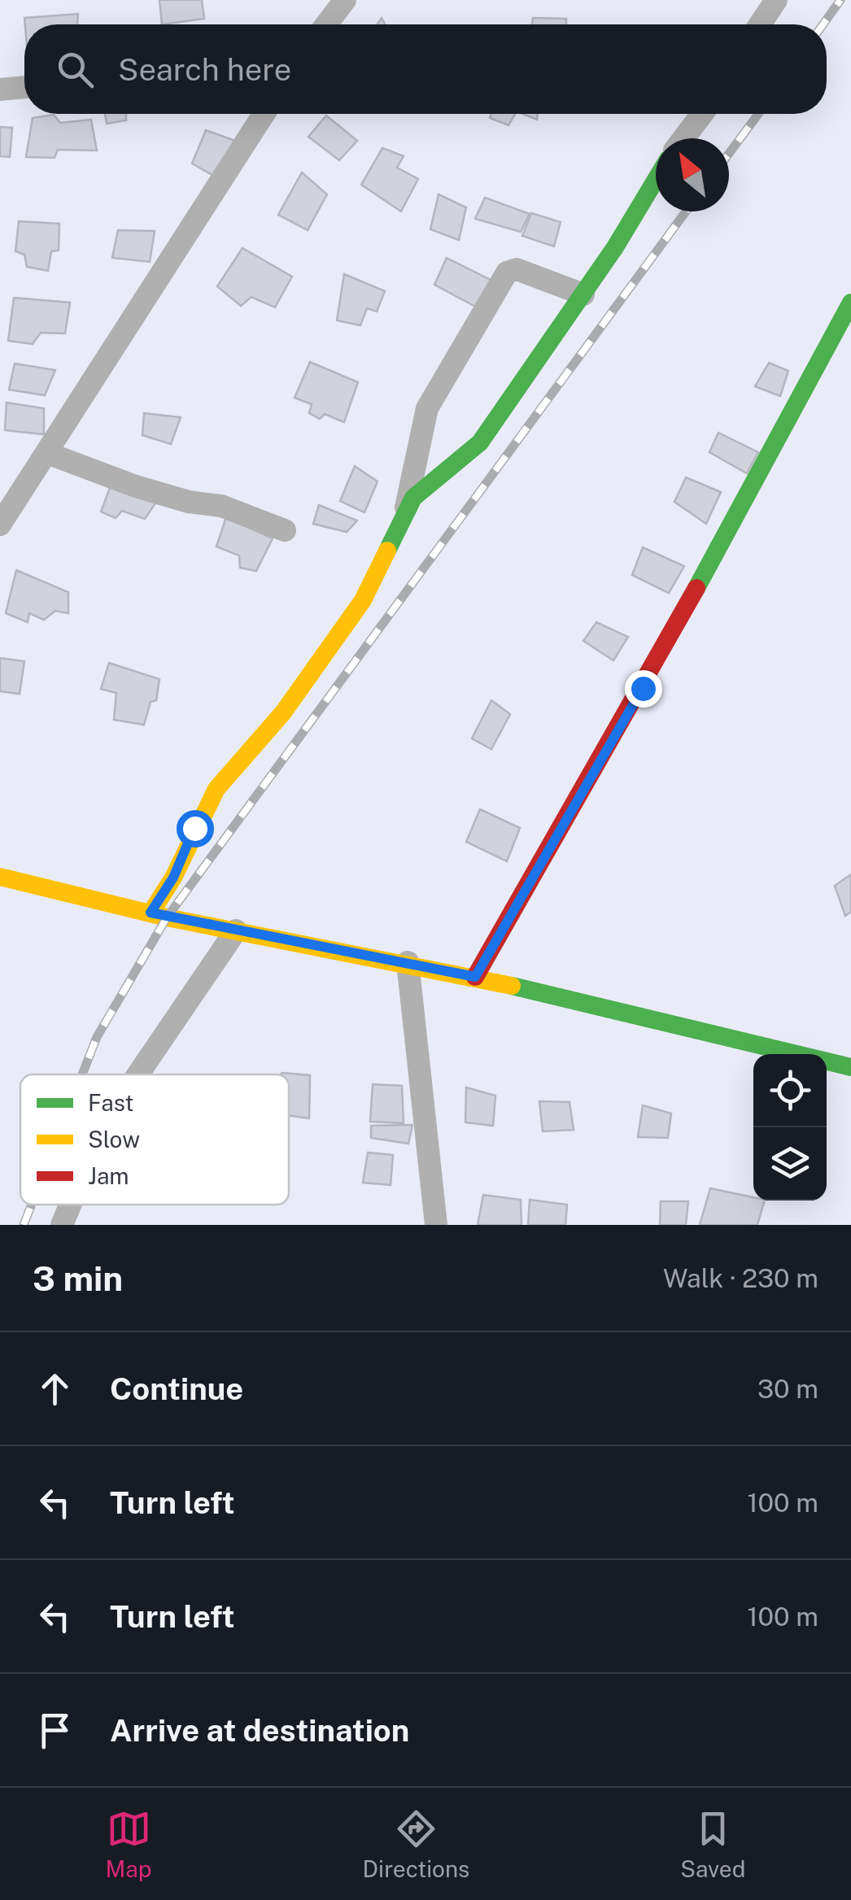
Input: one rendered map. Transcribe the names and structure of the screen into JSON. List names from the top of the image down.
{
  "legend": ["Fast", "Slow", "Jam"],
  "north": "top left",
  "page": {
    "search": "Search here",
    "heading": ["3 min", "Walk · 230 m"],
    "list": [
      ["Continue", "30 m"],
      ["Turn left", "100 m"],
      ["Turn left", "100 m"],
      "Arrive at destination"
    ],
    "nav": ["Map", "Directions", "Saved"]
  }
}
